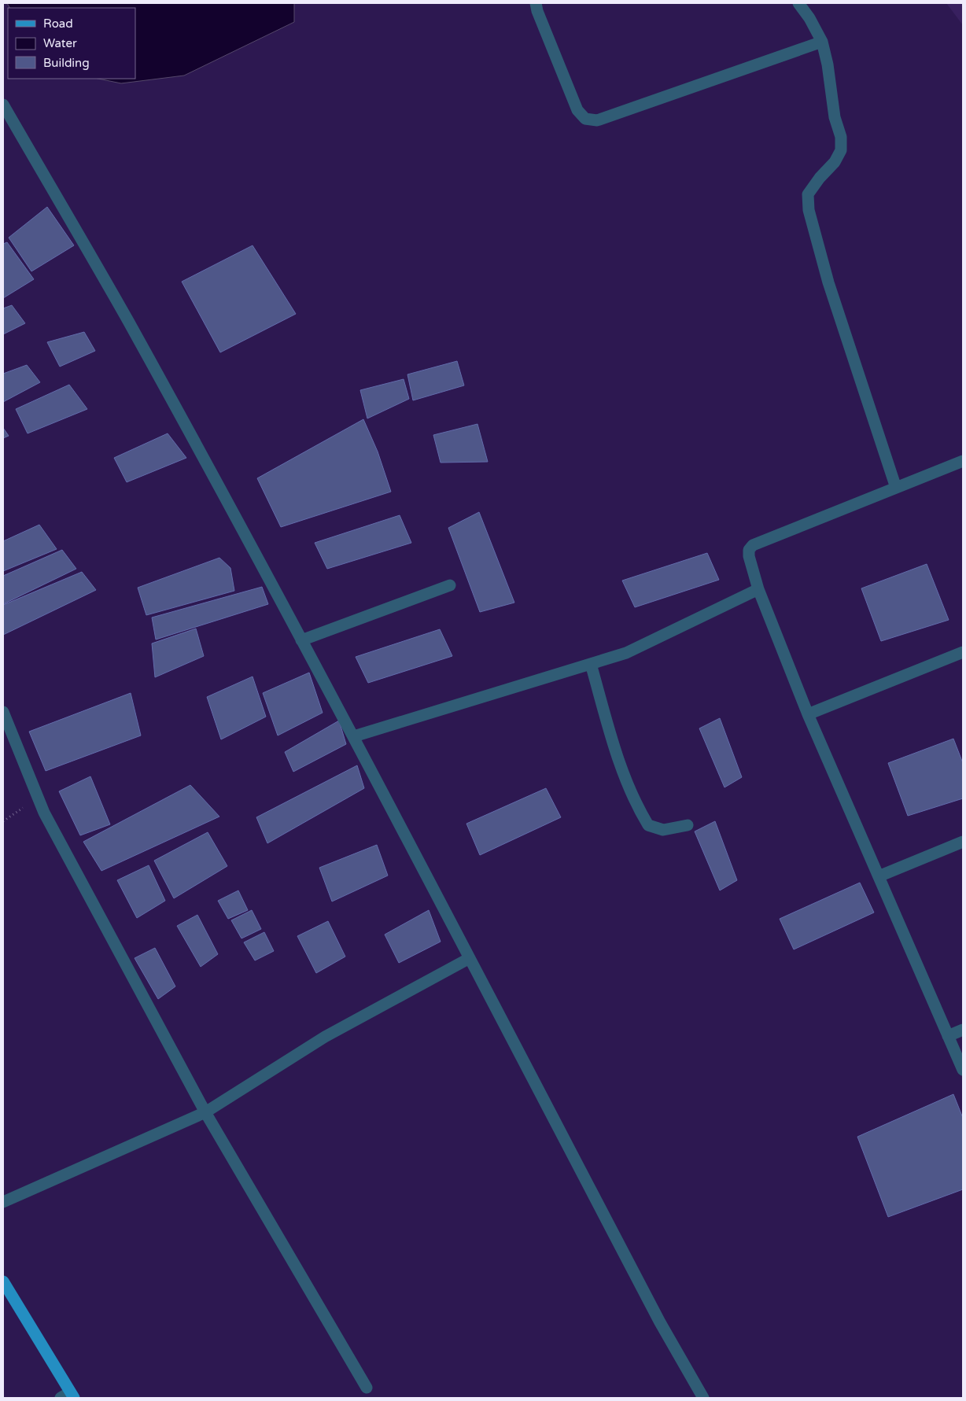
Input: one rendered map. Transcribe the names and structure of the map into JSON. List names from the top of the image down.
{
  "legend": ["Road", "Water", "Building"]
}
